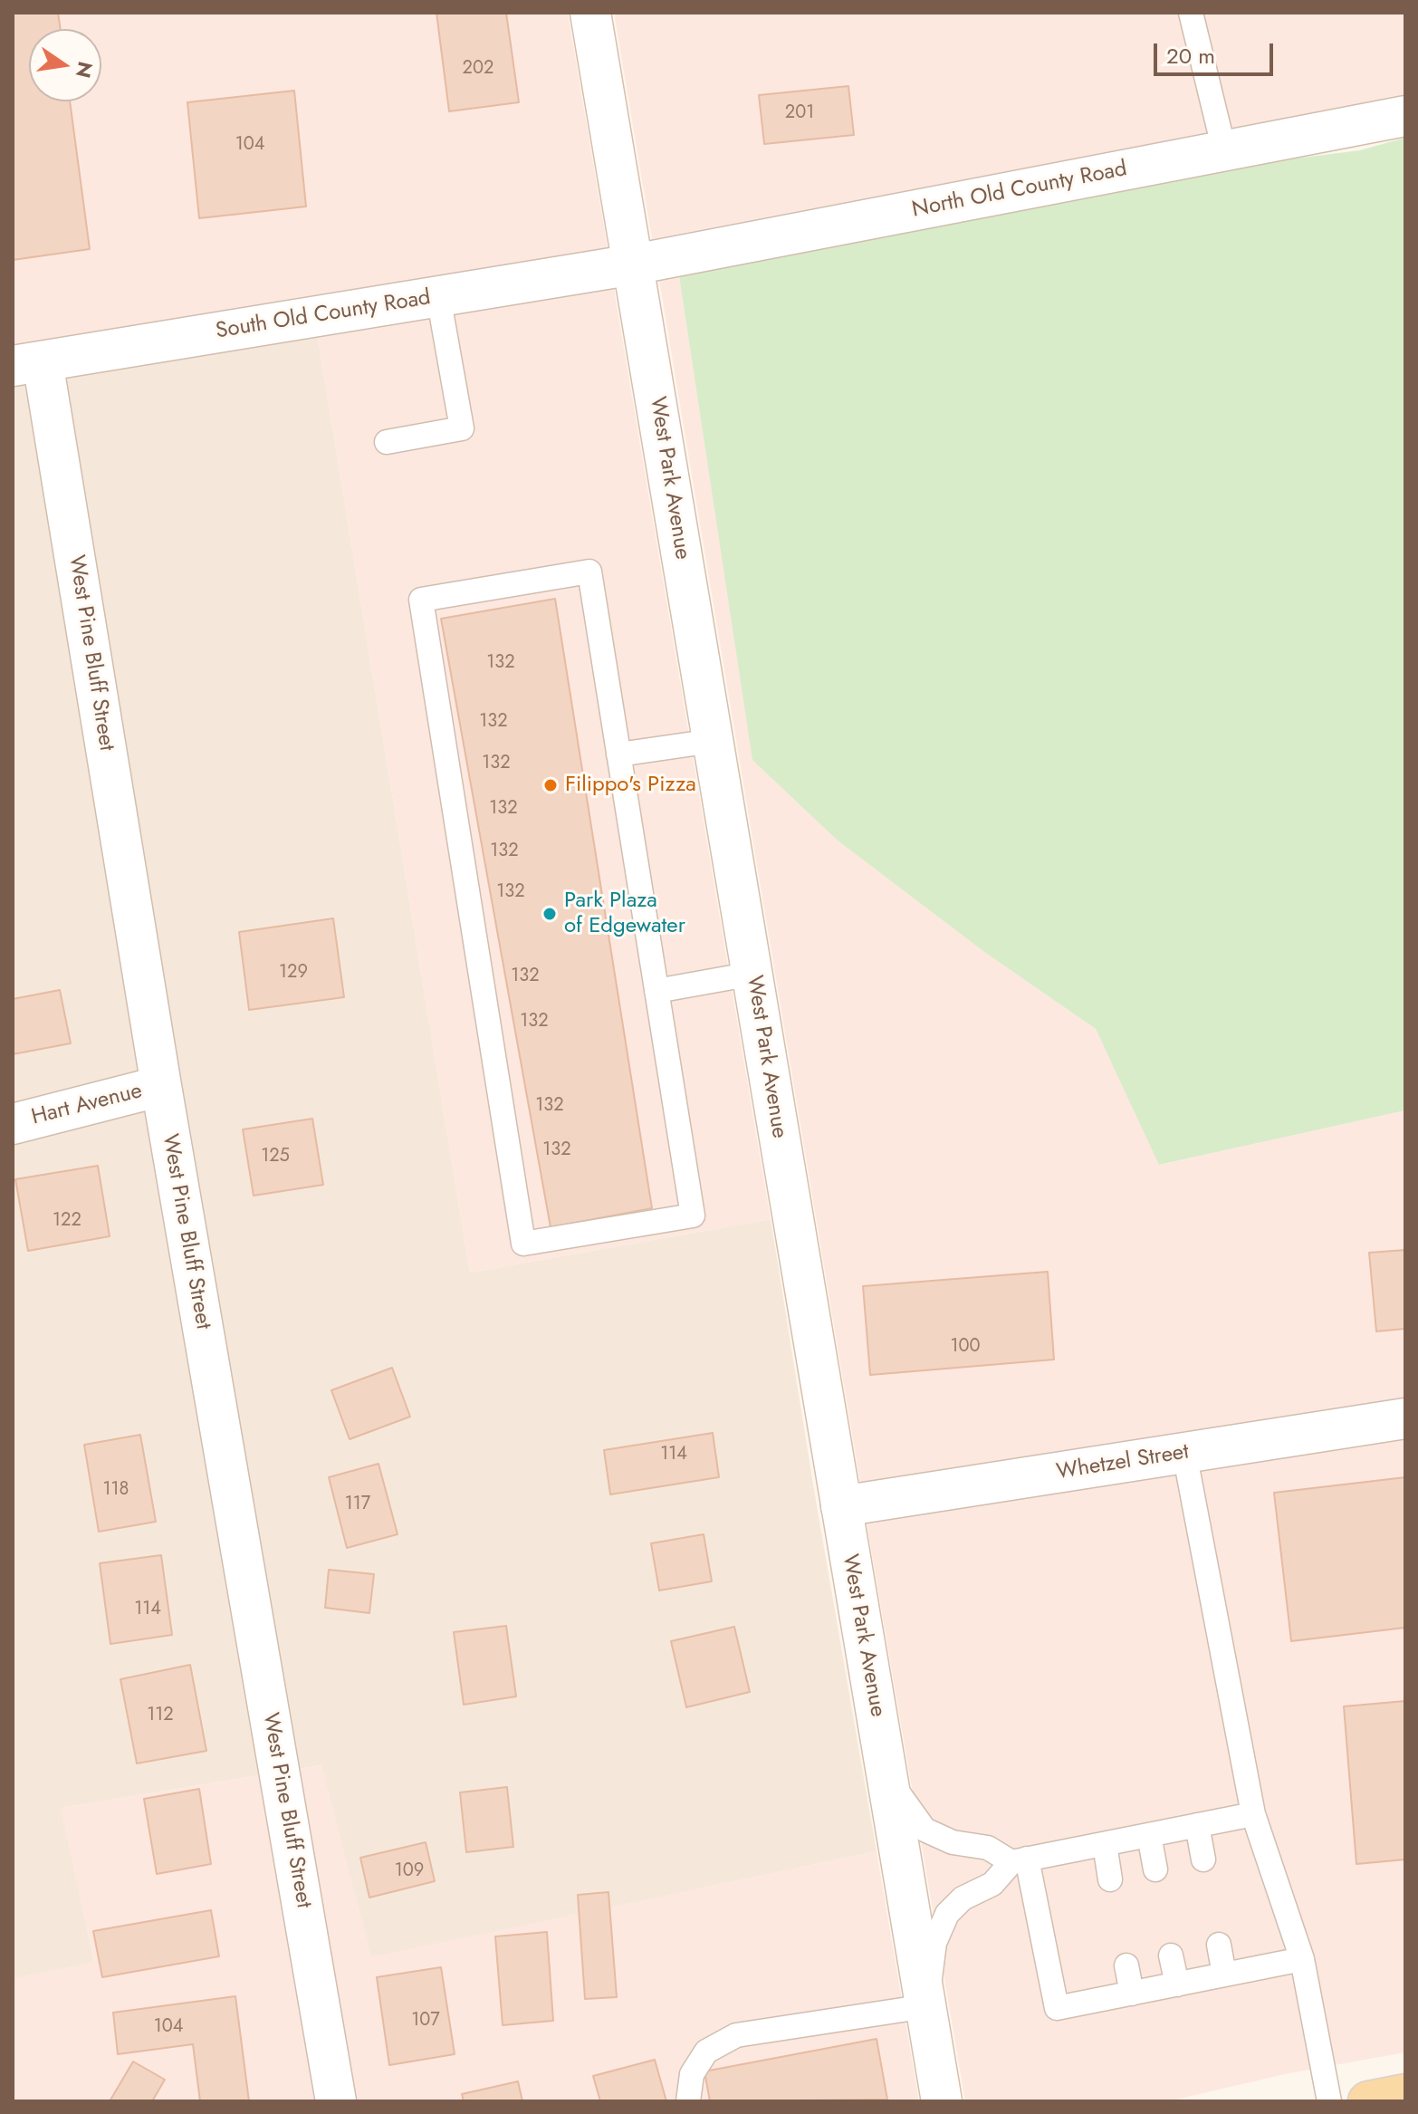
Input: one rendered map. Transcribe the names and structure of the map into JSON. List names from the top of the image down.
{
  "streets": {
    "street": [
      "North Old County Road",
      "South Old County Road",
      "West Park Avenue",
      "West Pine Bluff Street",
      "Hart Avenue",
      "Whetzel Street"
    ]
  },
  "crossings": [
    ["North Old County Road", "South Old County Road"],
    ["North Old County Road", "West Park Avenue"],
    ["South Old County Road", "West Park Avenue"],
    ["South Old County Road", "West Pine Bluff Street"],
    ["West Park Avenue", "Whetzel Street"],
    ["West Pine Bluff Street", "Hart Avenue"]
  ],
  "places": ["Filippo's Pizza", "Park Plaza of Edgewater"],
  "house_numbers": [
    "202",
    "201",
    "104",
    "132",
    "132",
    "132",
    "132",
    "132",
    "132",
    "129",
    "132",
    "132",
    "132",
    "132",
    "125",
    "122",
    "100",
    "114",
    "118",
    "117",
    "114",
    "112",
    "109",
    "107",
    "104"
  ],
  "scale_bar": "20 m",
  "north": "right"
}
